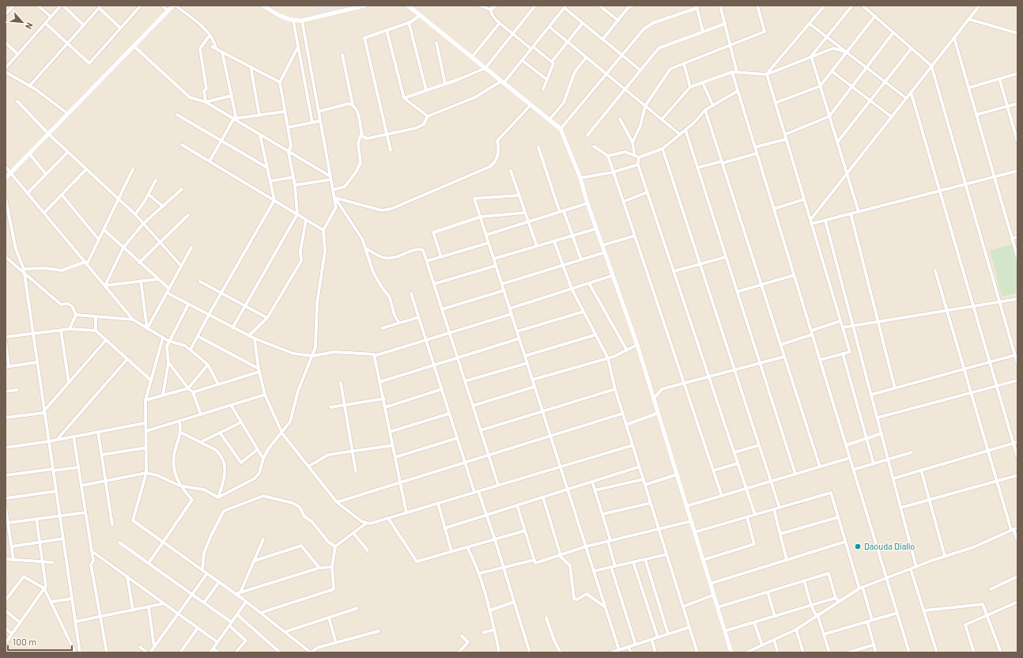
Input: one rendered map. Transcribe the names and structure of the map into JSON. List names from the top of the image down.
{
  "places": ["Daouda Diallo"],
  "scale_bar": "100 m",
  "north": "bottom right"
}
